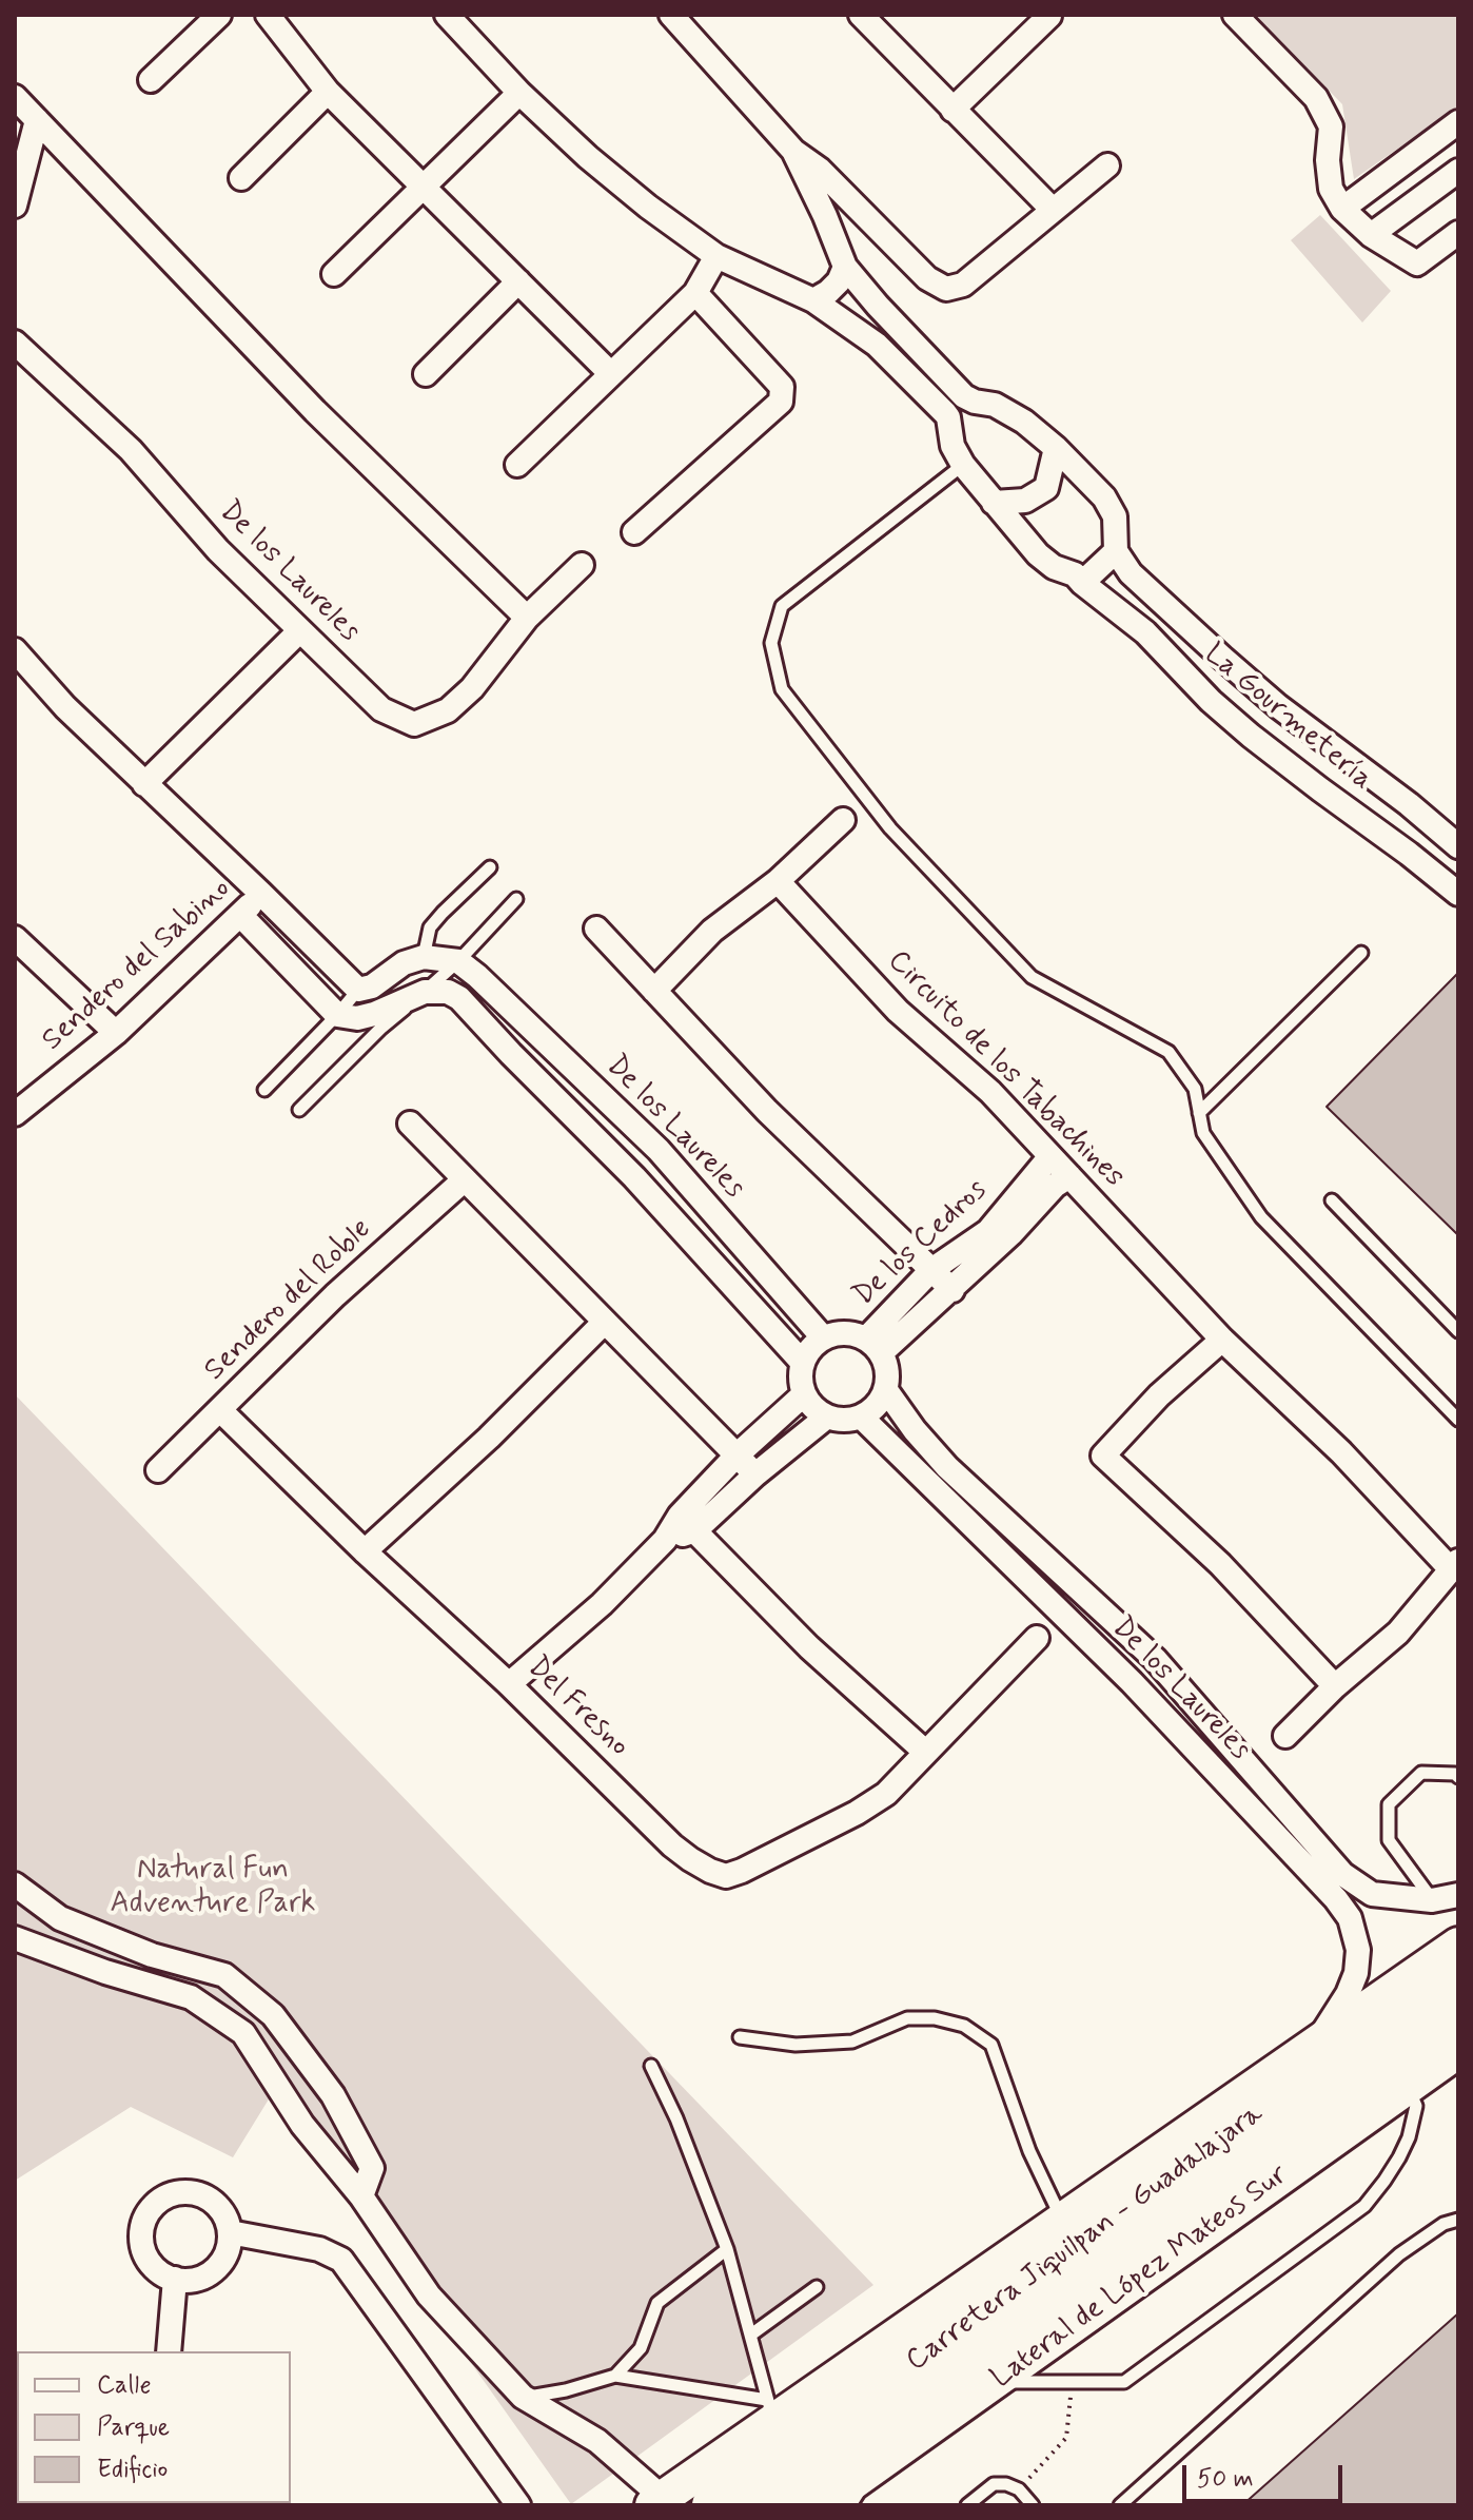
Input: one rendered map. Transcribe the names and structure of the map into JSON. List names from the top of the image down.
{
  "streets": {
    "highway": ["Carretera Jiquilpan - Guadalajara"],
    "street": [
      "De los Laureles",
      "La Gourmetería",
      "Sendero del Sabino",
      "Circuito de los Tabachines",
      "De los Cedros",
      "Sendero del Roble",
      "Del Fresno",
      "Lateral de López Mateos Sur"
    ]
  },
  "crossings": [
    ["De los Laureles", "De los Cedros"],
    ["Circuito de los Tabachines", "De los Cedros"],
    ["Sendero del Roble", "Del Fresno"]
  ],
  "parks": ["Natural Fun Adventure Park"],
  "legend": ["Calle", "Parque", "Edificio"],
  "scale_bar": "50 m"
}
